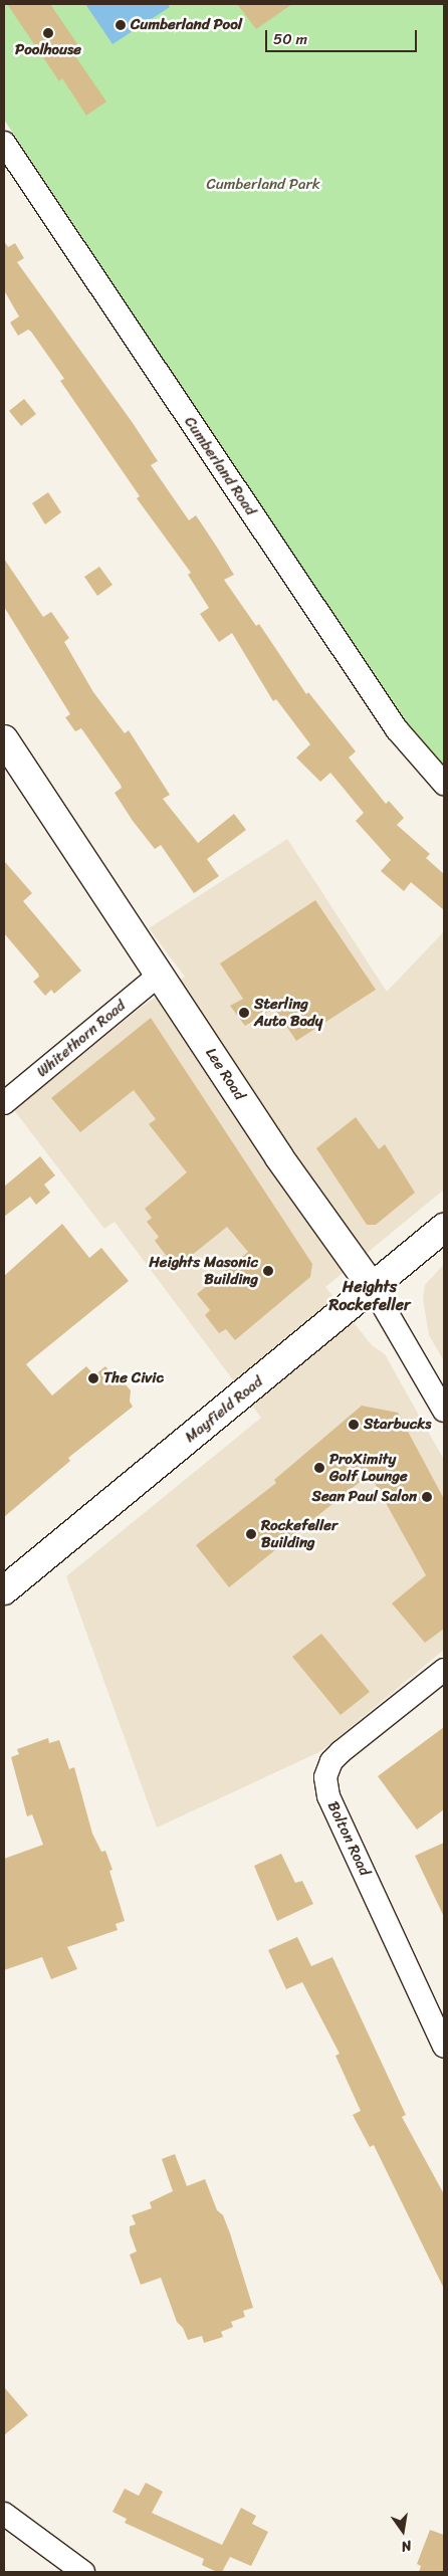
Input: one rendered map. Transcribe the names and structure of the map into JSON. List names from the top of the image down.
{
  "streets": {
    "main road": ["Lee Road", "Mayfield Road"],
    "street": ["Cumberland Road", "Whitethorn Road", "Bolton Road"]
  },
  "crossings": [
    ["Whitethorn Road", "Lee Road"],
    ["Lee Road", "Mayfield Road"]
  ],
  "districts": ["Heights Rockefeller"],
  "parks": ["Cumberland Park"],
  "places": [
    "Cumberland Pool",
    "Poolhouse",
    "Sterling Auto Body",
    "Heights Masonic Building",
    "The Civic",
    "Starbucks",
    "ProXimity Golf Lounge",
    "Sean Paul Salon",
    "Rockefeller Building"
  ],
  "scale_bar": "50 m",
  "north": "bottom"
}
